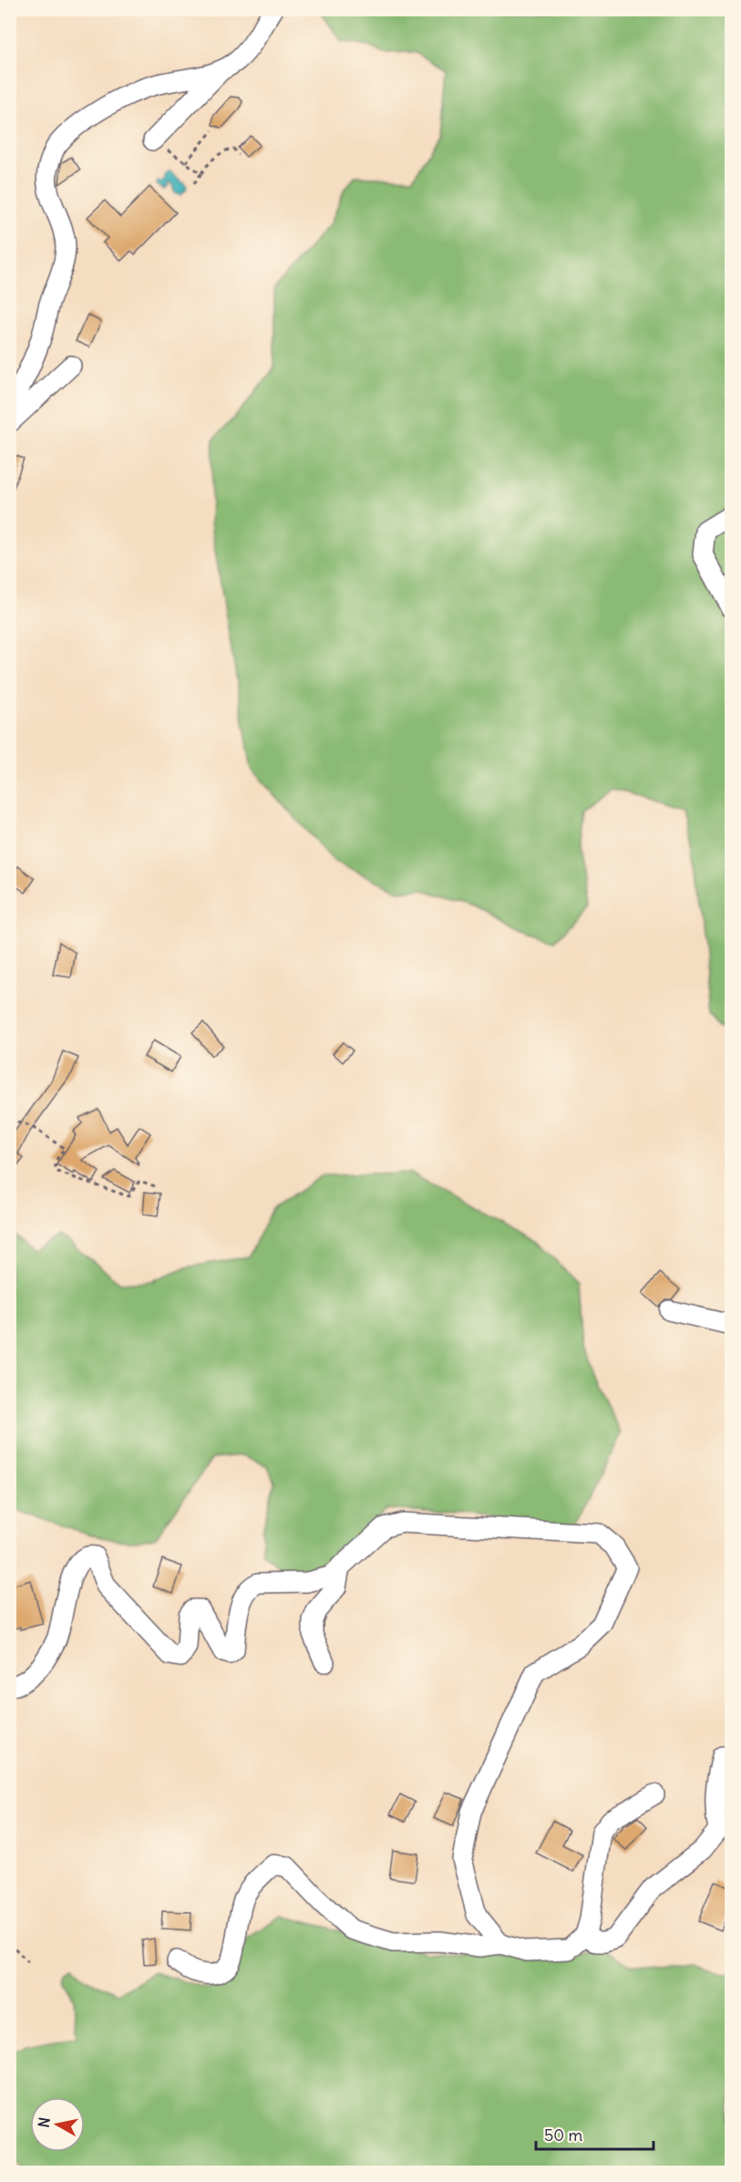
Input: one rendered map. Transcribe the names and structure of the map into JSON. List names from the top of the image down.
{
  "scale_bar": "50 m",
  "north": "left"
}
